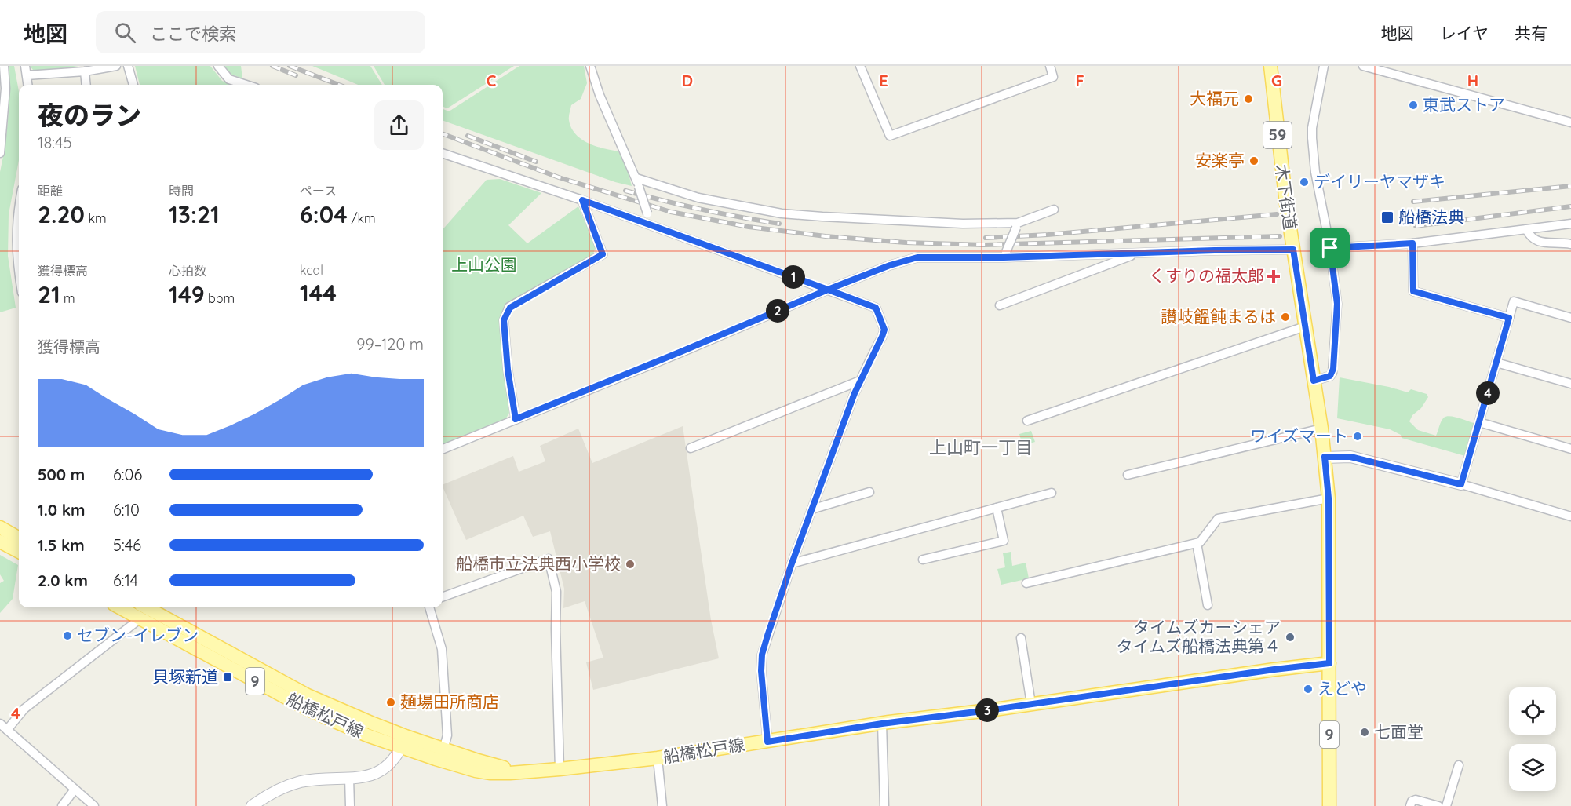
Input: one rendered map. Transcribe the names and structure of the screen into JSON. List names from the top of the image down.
{
  "streets": {
    "main road": [
      "59",
      "木下街道",
      "9",
      "船橋松戸線"
    ]
  },
  "crossings": [
    ["木下街道", "船橋松戸線"]
  ],
  "districts": ["上山町一丁目"],
  "parks": ["上山公園"],
  "places": {
    "other": [
      "大福元",
      "東武ストア",
      "安楽亭",
      "デイリーヤマザキ",
      "讃岐饂飩まるは",
      "ワイズマート",
      "船橋市立法典西小学校",
      "セブン-イレブン",
      "タイムズカーシェア タイムズ船橋法典第４",
      "えどや",
      "麺場田所商店",
      "七面堂"
    ],
    "transit": ["船橋法典", "貝塚新道"],
    "health": ["くすりの福太郎"]
  },
  "page": {
    "header": "地図",
    "search": "ここで検索",
    "nav": ["地図", "レイヤ", "共有"],
    "heading": ["夜のラン", "18:45"],
    "stats": [
      ["距離", "2.20 km"],
      ["時間", "13:21"],
      ["ペース", "6:04 /km"],
      ["獲得標高", "21 m"],
      ["心拍数", "149 bpm"],
      ["kcal", "144"]
    ],
    "pins": [
      "1",
      "2",
      "4",
      "3"
    ],
    "chart": ["獲得標高", "99–120 m"],
    "list": [
      {
        "name": "500 m",
        "note": "6:06"
      },
      {
        "name": "1.0 km",
        "note": "6:10"
      },
      {
        "name": "1.5 km",
        "note": "5:46"
      },
      {
        "name": "2.0 km",
        "note": "6:14"
      }
    ]
  },
  "grid": {
    "columns": [
      "C",
      "D",
      "E",
      "F",
      "G",
      "H"
    ],
    "rows": ["4"]
  }
}
